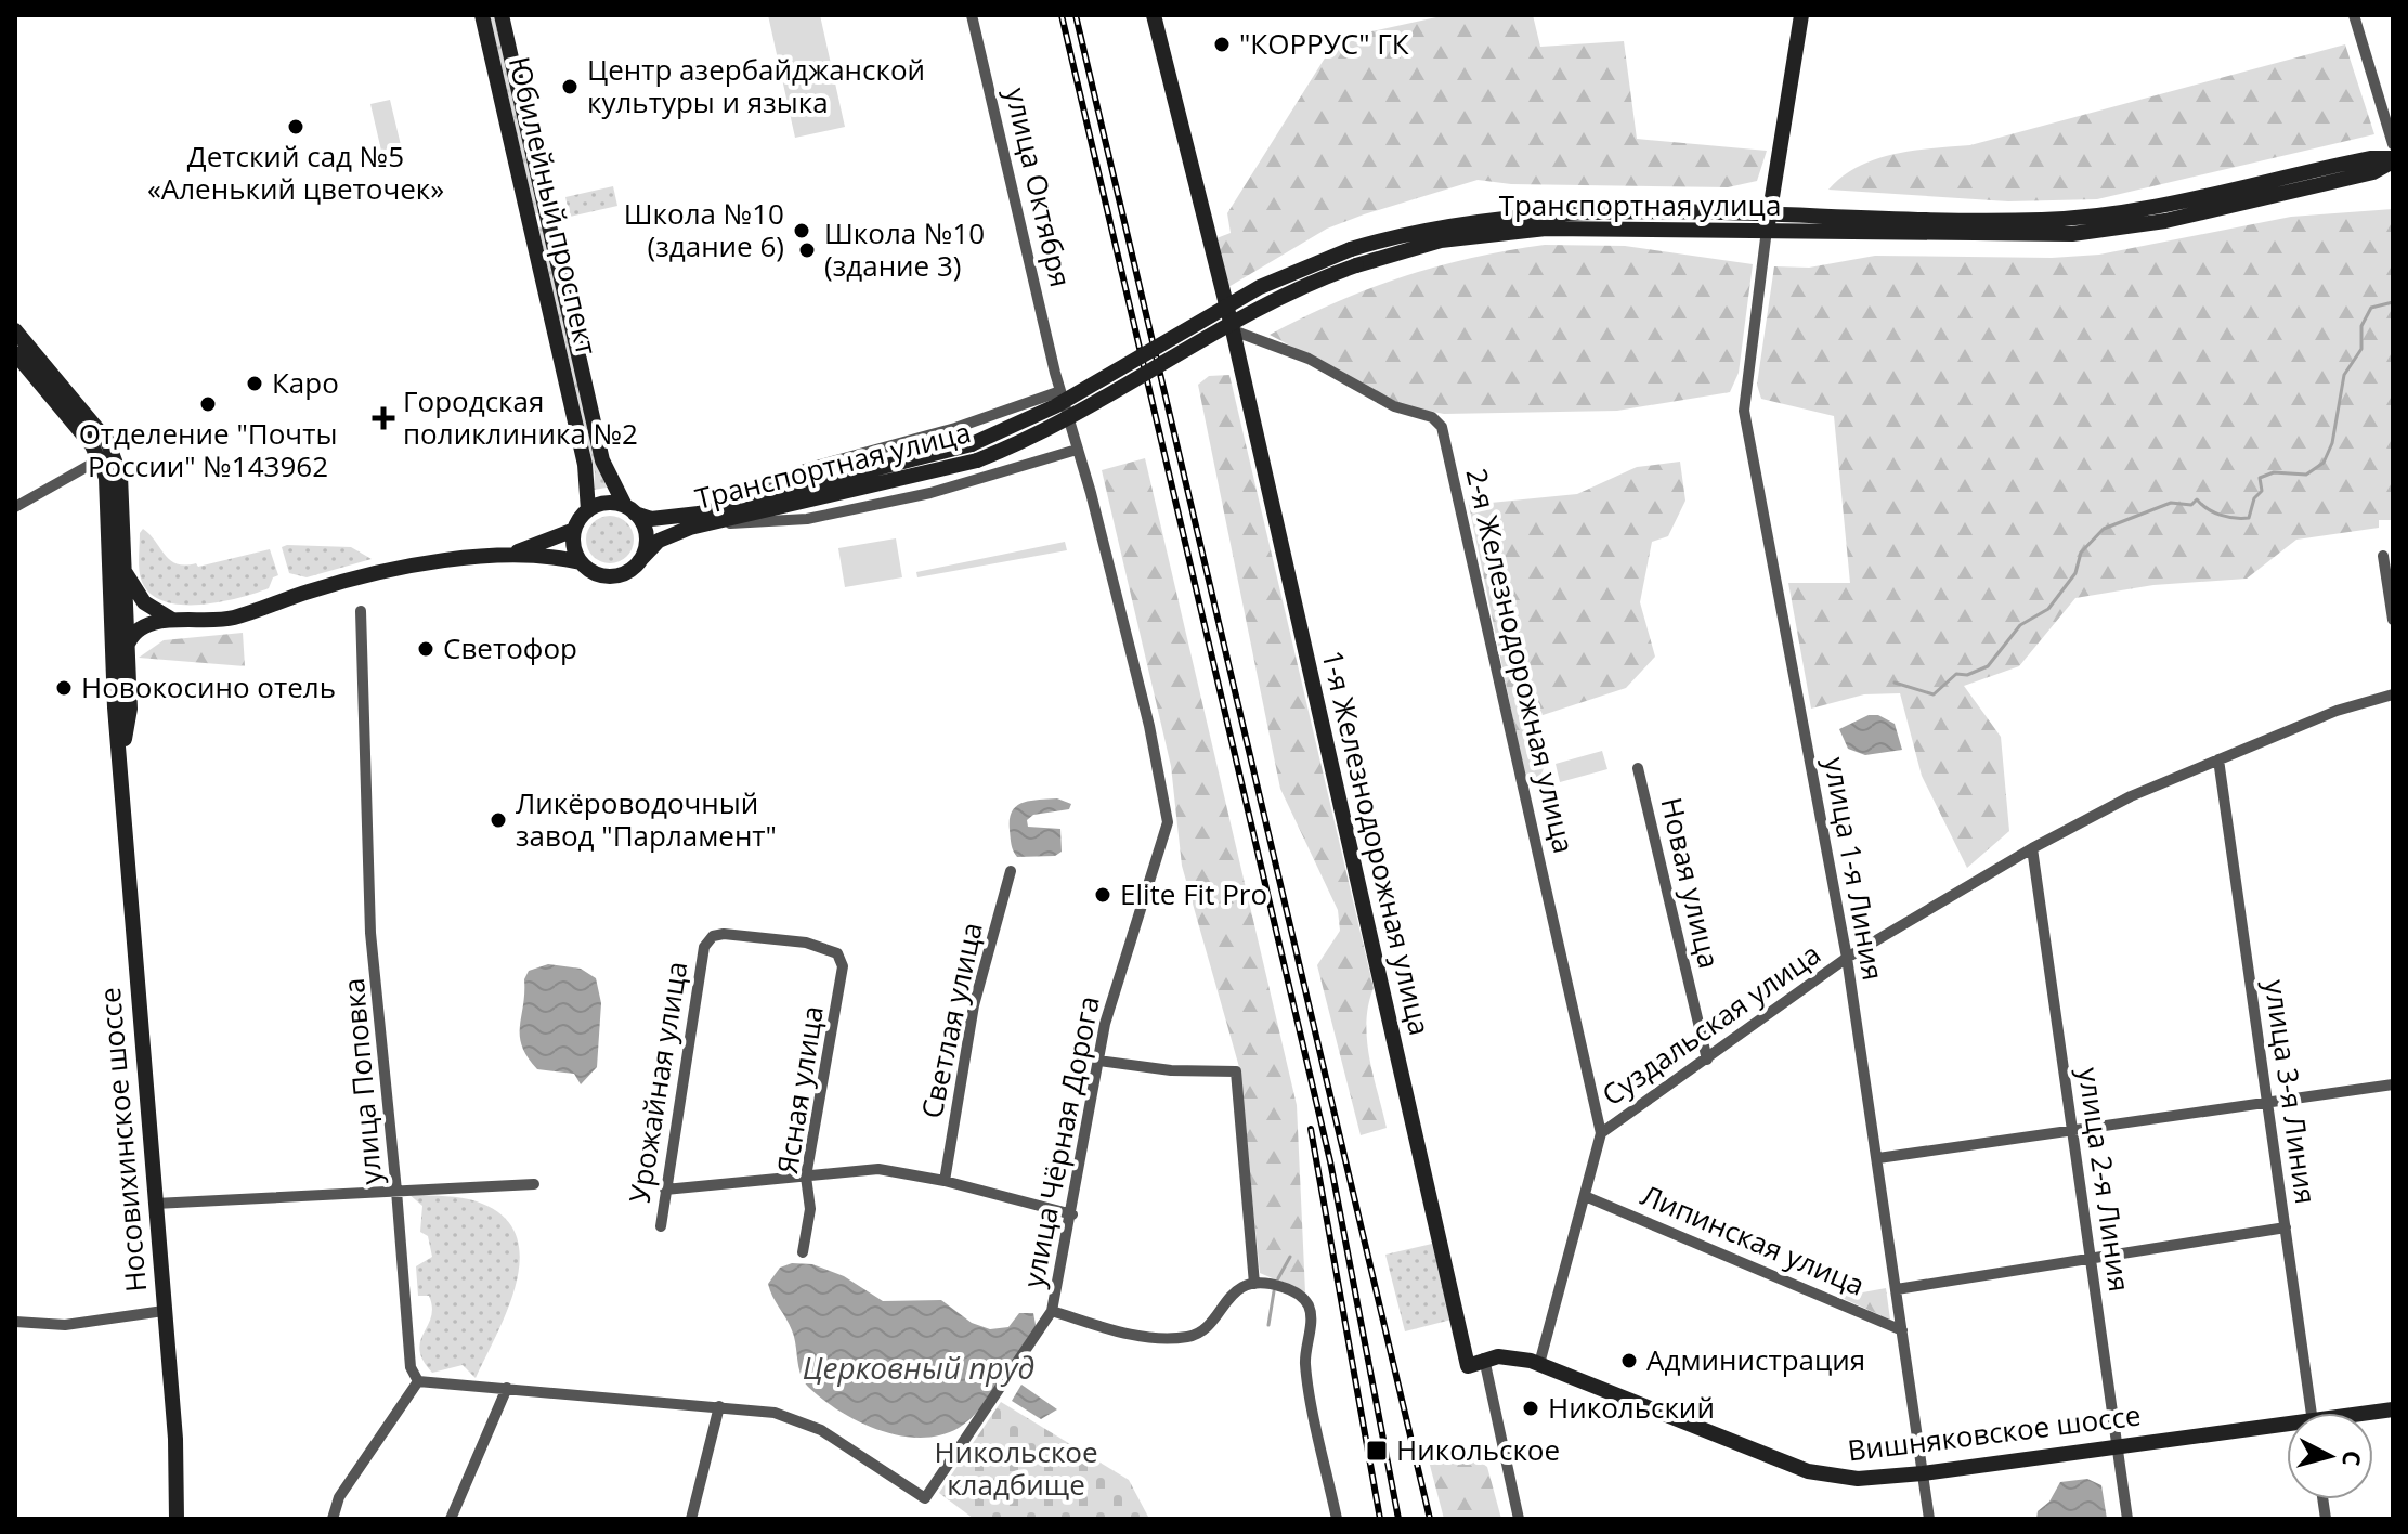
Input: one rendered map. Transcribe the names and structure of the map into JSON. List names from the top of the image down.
{
  "streets": {
    "street": [
      "улица Октября",
      "Юбилейный проспект",
      "Транспортная улица",
      "2-я Железнодорожная улица",
      "1-я Железнодорожная улица",
      "улица 1-я Линия",
      "Новая улица",
      "Светлая улица",
      "Суздальская улица",
      "улица Поповка",
      "Урожайная улица",
      "Ясная улица",
      "улица 3-я Линия",
      "Носовихинское шоссе",
      "улица Чёрная Дорога",
      "улица 2-я Линия",
      "Липинская улица",
      "Вишняковское шоссе"
    ]
  },
  "crossings": [
    ["улица Октября", "улица Чёрная Дорога"],
    ["Юбилейный проспект", "Транспортная улица"],
    ["Транспортная улица", "улица 1-я Линия"],
    ["2-я Железнодорожная улица", "1-я Железнодорожная улица"],
    ["2-я Железнодорожная улица", "Суздальская улица"],
    ["1-я Железнодорожная улица", "Вишняковское шоссе"],
    ["улица 1-я Линия", "Суздальская улица"],
    ["улица 1-я Линия", "Липинская улица"],
    ["улица 1-я Линия", "Вишняковское шоссе"],
    ["Новая улица", "Суздальская улица"],
    ["Суздальская улица", "улица 3-я Линия"],
    ["Суздальская улица", "улица 2-я Линия"],
    ["Суздальская улица", "Липинская улица"],
    ["Суздальская улица", "Вишняковское шоссе"],
    ["улица Поповка", "улица Чёрная Дорога"],
    ["Урожайная улица", "Ясная улица"],
    ["улица 2-я Линия", "Вишняковское шоссе"]
  ],
  "water": ["Церковный пруд"],
  "parks": ["Никольское кладбище"],
  "places": {
    "other": [
      "\"КОРРУС\" ГК",
      "Центр азербайджанской культуры и языка",
      "Детский сад №5 «Аленький цветочек»",
      "Школа №10 (здание 6)",
      "Школа №10 (здание 3)",
      "Каро",
      "Отделение \"Почты России\" №143962",
      "Светофор",
      "Новокосино отель",
      "Ликёроводочный завод \"Парламент\"",
      "Elite Fit Pro",
      "Администрация",
      "Никольский"
    ],
    "health": ["Городская поликлиника №2"],
    "transit": ["Никольское"]
  },
  "north": "right"
}
